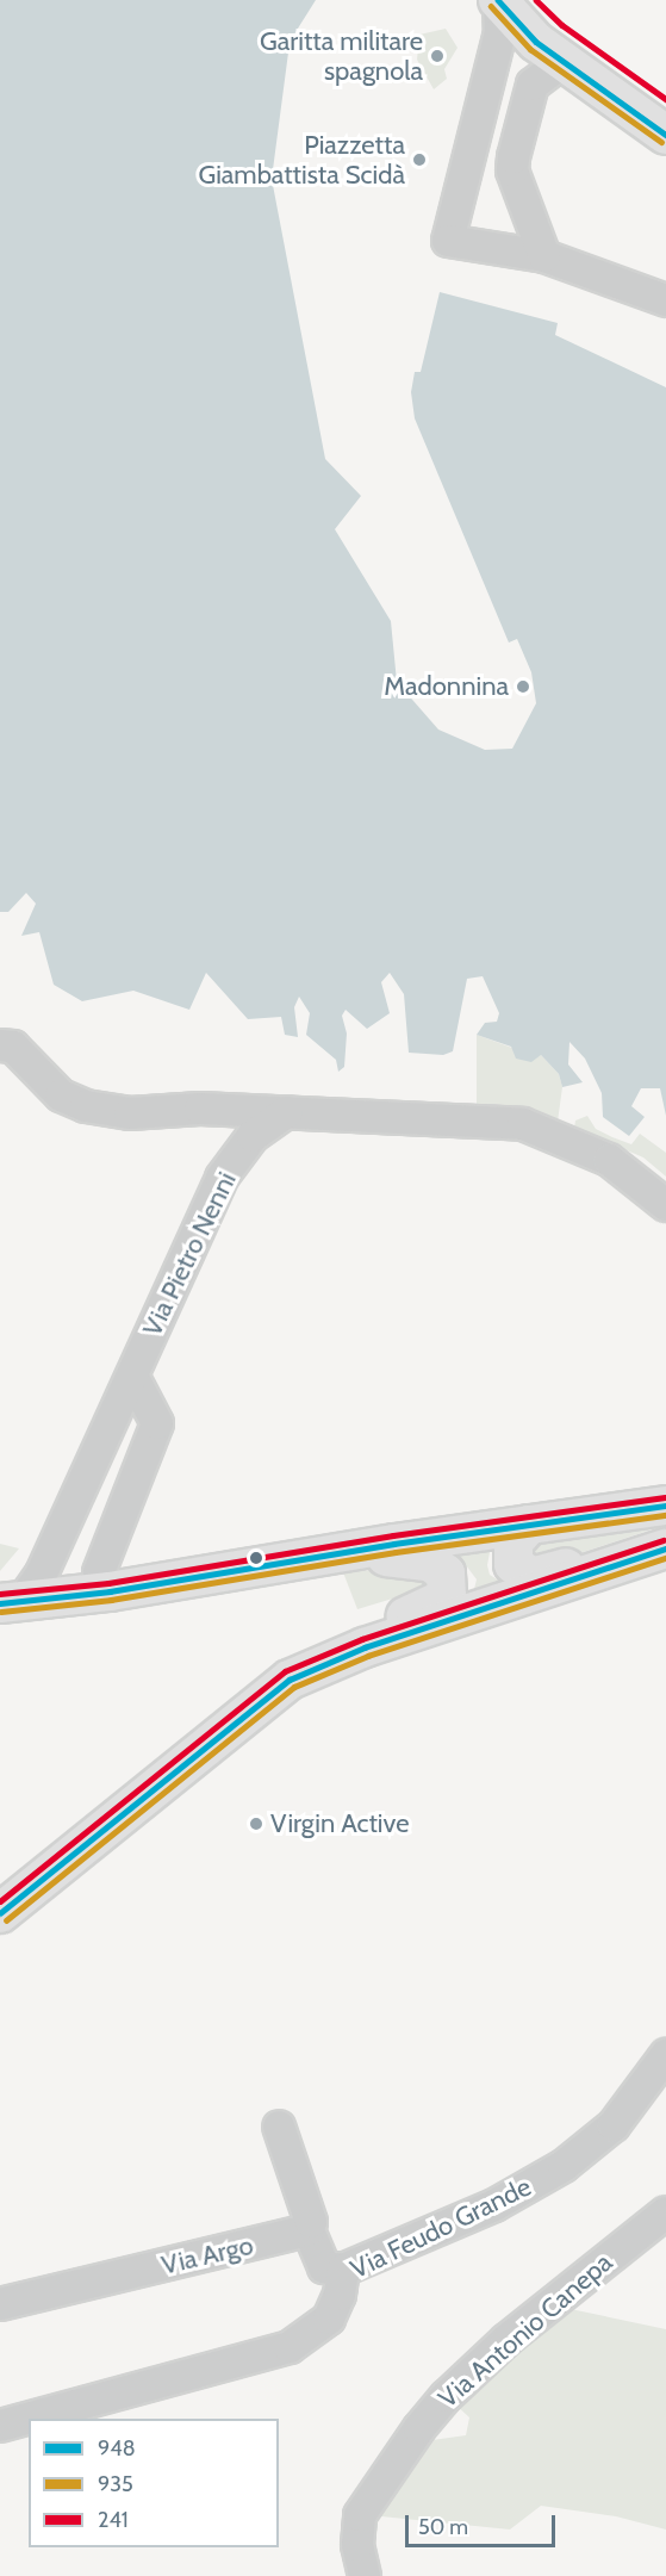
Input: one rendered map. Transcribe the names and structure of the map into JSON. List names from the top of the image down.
{
  "streets": {
    "street": [
      "Via Pietro Nenni",
      "Via Feudo Grande",
      "Via Argo",
      "Via Antonio Canepa"
    ]
  },
  "places": [
    "Garitta militare spagnola",
    "Piazzetta Giambattista Scidà",
    "Madonnina",
    "Virgin Active"
  ],
  "lines": ["transit line 948", "transit line 241", "transit line 935"],
  "legend": ["948", "935", "241"],
  "scale_bar": "50 m"
}
